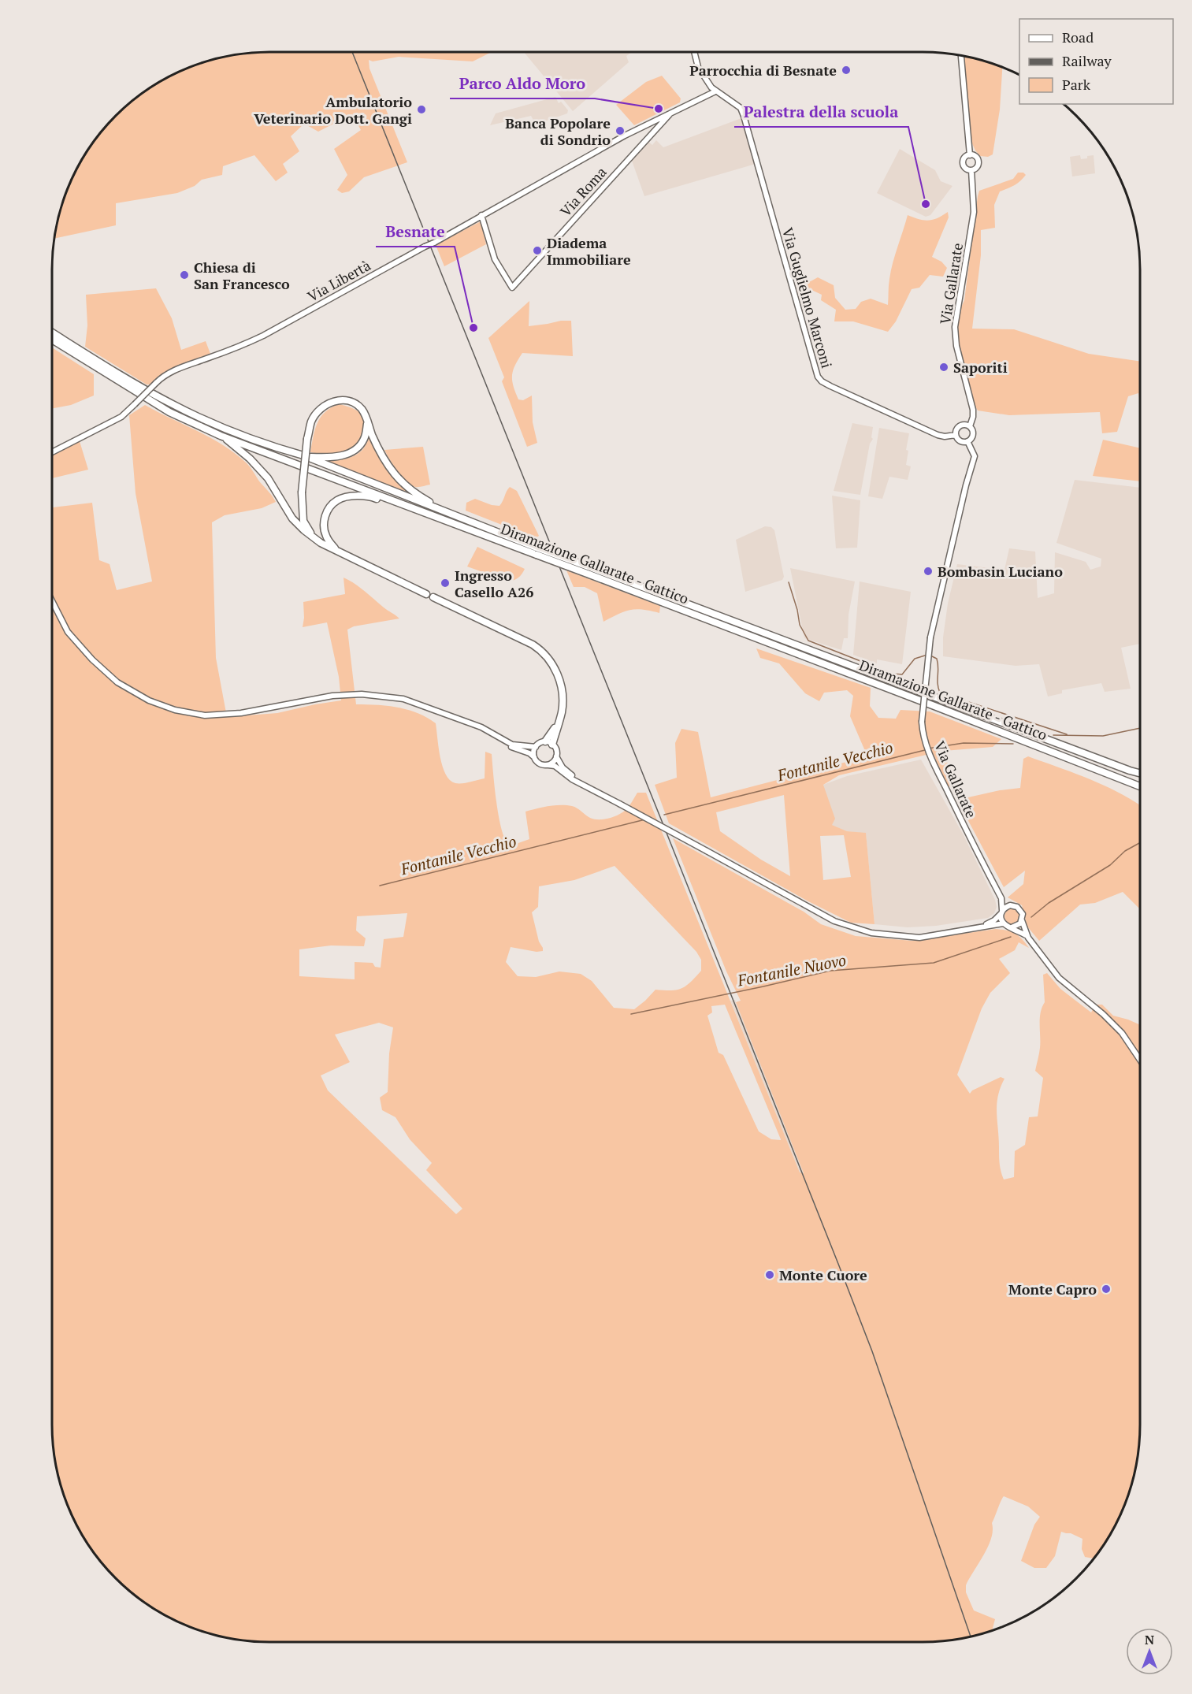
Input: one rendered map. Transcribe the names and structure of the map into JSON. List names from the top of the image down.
{
  "streets": {
    "highway": ["Diramazione Gallarate - Gattico"],
    "street": [
      "Via Roma",
      "Via Libertà",
      "Via Gallarate",
      "Via Guglielmo Marconi"
    ]
  },
  "crossings": [
    ["Via Roma", "Via Libertà"],
    ["Via Libertà", "Via Guglielmo Marconi"],
    ["Via Gallarate", "Via Guglielmo Marconi"]
  ],
  "water": ["Fontanile Vecchio", "Fontanile Nuovo"],
  "places": [
    "Parrocchia di Besnate",
    "Parco Aldo Moro",
    "Ambulatorio Veterinario Dott. Gangi",
    "Banca Popolare di Sondrio",
    "Palestra della scuola",
    "Diadema Immobiliare",
    "Chiesa di San Francesco",
    "Besnate",
    "Saporiti",
    "Bombasin Luciano",
    "Ingresso Casello A26",
    "Monte Cuore",
    "Monte Capro"
  ],
  "legend": ["Road", "Railway", "Park"],
  "north": "top"
}
